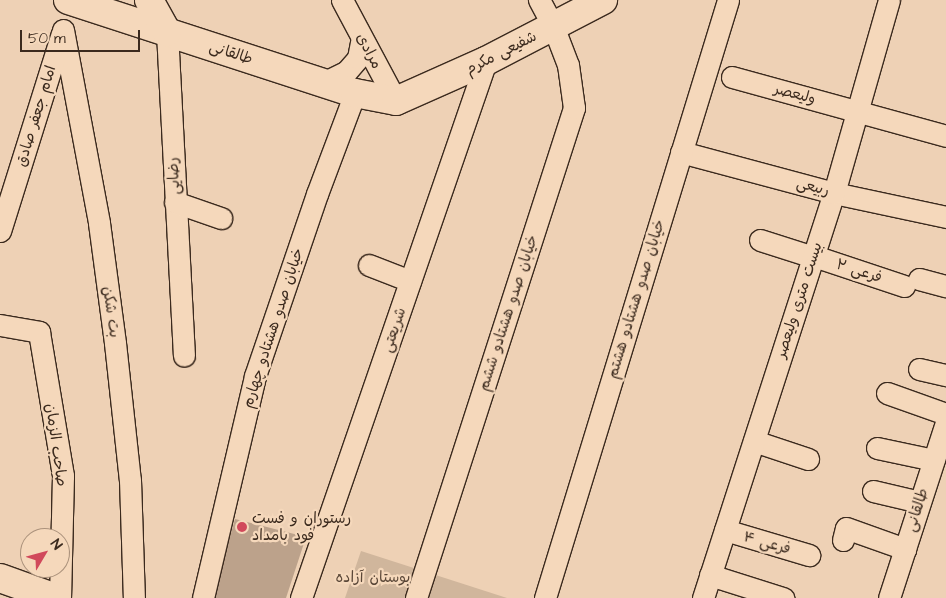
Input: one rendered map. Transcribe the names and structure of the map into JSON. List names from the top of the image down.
{
  "streets": {
    "main road": ["طالقانی", "شفیعی مکرم", "رضایی"],
    "street": [
      "مرادی",
      "ولیعصر",
      "امام جعفر صادق",
      "ربیعی",
      "فرعی ۲",
      "خیابان صدو هشتادو هشتم",
      "بیست متری ولیعصر",
      "بت شکن",
      "خیابان صدو هشتادو ششم",
      "خیابان صدو هشتادو چهارم",
      "شریعتی",
      "صاحب الزمان",
      "فرعی ۴"
    ]
  },
  "crossings": [
    ["مرادی", "طالقانی"],
    ["مرادی", "شفیعی مکرم"],
    ["طالقانی", "شفیعی مکرم"],
    ["طالقانی", "امام جعفر صادق"],
    ["طالقانی", "رضایی"],
    ["طالقانی", "خیابان صدو هشتادو چهارم"],
    ["شفیعی مکرم", "خیابان صدو هشتادو ششم"],
    ["شفیعی مکرم", "شریعتی"],
    ["ولیعصر", "بیست متری ولیعصر"],
    ["امام جعفر صادق", "بت شکن"],
    ["ربیعی", "خیابان صدو هشتادو هشتم"],
    ["ربیعی", "بیست متری ولیعصر"],
    ["فرعی ۲", "بیست متری ولیعصر"],
    ["بیست متری ولیعصر", "فرعی ۴"]
  ],
  "parks": ["بوستان آزاده"],
  "places": ["رستوران و فست فود بامداد"],
  "scale_bar": "50 m",
  "north": "top right"
}
